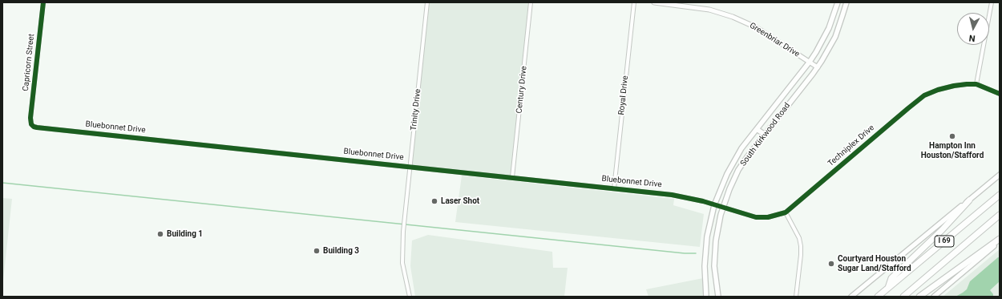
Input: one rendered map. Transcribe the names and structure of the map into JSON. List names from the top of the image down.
{
  "streets": {
    "highway": ["I 69"],
    "main road": ["South Kirkwood Road"],
    "street": [
      "Greenbriar Drive",
      "Capricorn Street",
      "Century Drive",
      "Royal Drive",
      "Trinity Drive",
      "Bluebonnet Drive",
      "Techniplex Drive"
    ]
  },
  "crossings": [
    ["Greenbriar Drive", "South Kirkwood Road"],
    ["Capricorn Street", "Bluebonnet Drive"],
    ["Century Drive", "Bluebonnet Drive"],
    ["Royal Drive", "Bluebonnet Drive"],
    ["Trinity Drive", "Bluebonnet Drive"],
    ["Bluebonnet Drive", "South Kirkwood Road"],
    ["Bluebonnet Drive", "Techniplex Drive"],
    ["South Kirkwood Road", "Techniplex Drive"]
  ],
  "places": [
    "Hampton Inn Houston/Stafford",
    "Laser Shot",
    "Building 1",
    "Building 3",
    "Courtyard Houston Sugar Land/Stafford"
  ],
  "north": "bottom"
}
